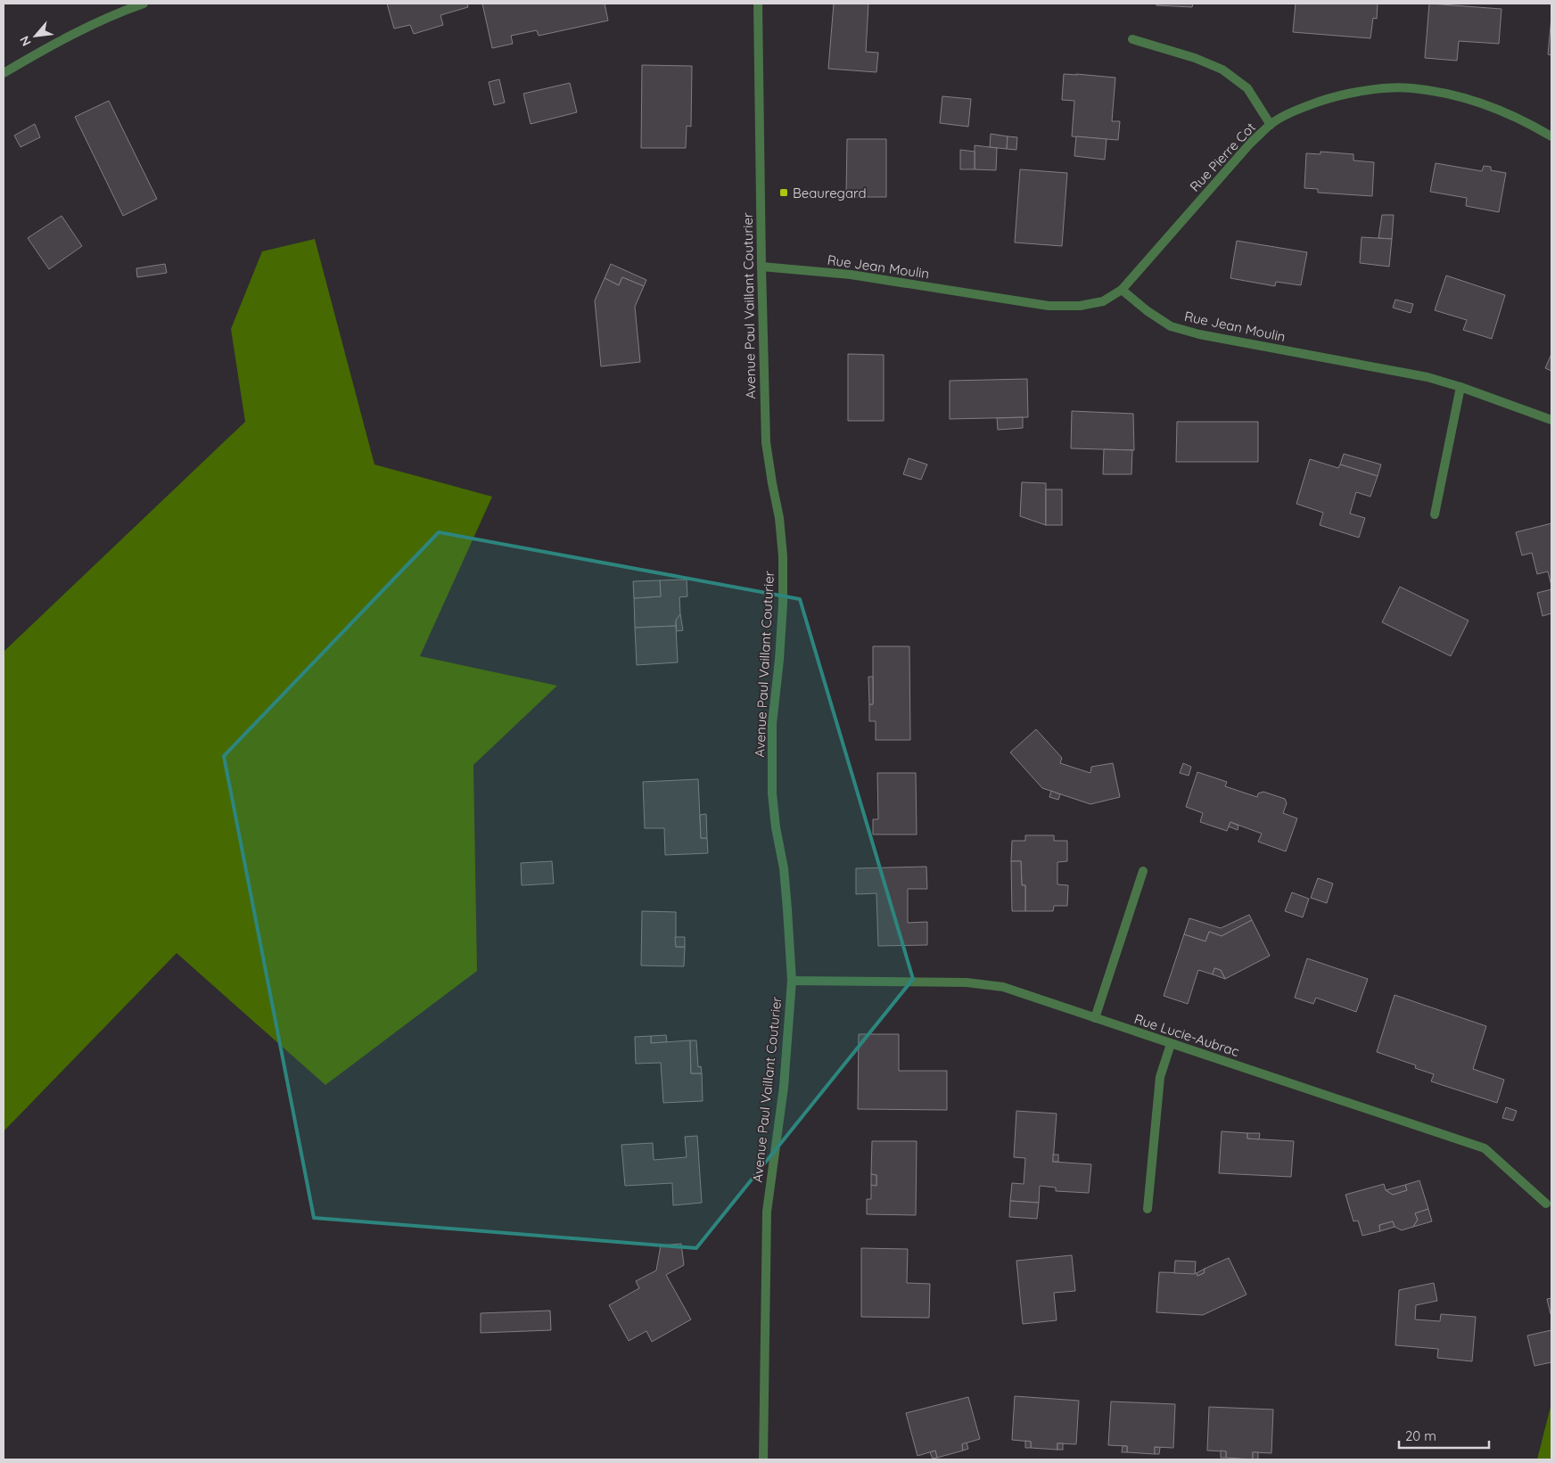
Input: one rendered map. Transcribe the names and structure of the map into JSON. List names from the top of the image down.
{
  "streets": {
    "street": [
      "Rue Pierre Cot",
      "Rue Jean Moulin",
      "Avenue Paul Vaillant Couturier",
      "Rue Lucie-Aubrac"
    ]
  },
  "crossings": [
    ["Rue Pierre Cot", "Rue Jean Moulin"],
    ["Rue Jean Moulin", "Avenue Paul Vaillant Couturier"],
    ["Avenue Paul Vaillant Couturier", "Rue Lucie-Aubrac"]
  ],
  "places": {
    "transit": ["Beauregard"]
  },
  "scale_bar": "20 m",
  "north": "bottom left"
}
